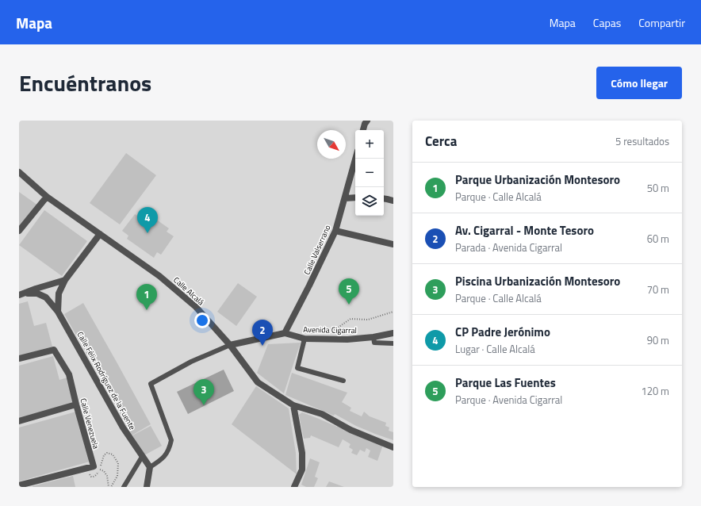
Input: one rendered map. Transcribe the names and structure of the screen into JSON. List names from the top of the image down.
{
  "streets": {
    "street": [
      "Calle Valserrano",
      "Calle Alcalá",
      "Avenida Cigarral",
      "Calle Félix Rodríguez de la Fuente",
      "Calle Venezuela"
    ]
  },
  "crossings": [
    ["Calle Valserrano", "Avenida Cigarral"],
    ["Calle Alcalá", "Avenida Cigarral"]
  ],
  "north": "bottom right",
  "page": {
    "header": "Mapa",
    "nav": ["Mapa", "Capas", "Compartir"],
    "title": "Encuéntranos",
    "buttons": "Cómo llegar",
    "heading": ["Cerca", "5 resultados"],
    "map_buttons": ["+", "−"],
    "list": [
      {
        "mark": "1",
        "name": "Parque Urbanización Montesoro",
        "note": "Parque · Calle Alcalá",
        "value": "50 m"
      },
      {
        "mark": "2",
        "name": "Av. Cigarral - Monte Tesoro",
        "note": "Parada · Avenida Cigarral",
        "value": "60 m"
      },
      {
        "mark": "3",
        "name": "Piscina Urbanización Montesoro",
        "note": "Parque · Calle Alcalá",
        "value": "70 m"
      },
      {
        "mark": "4",
        "name": "CP Padre Jerónimo",
        "note": "Lugar · Calle Alcalá",
        "value": "90 m"
      },
      {
        "mark": "5",
        "name": "Parque Las Fuentes",
        "note": "Parque · Avenida Cigarral",
        "value": "120 m"
      }
    ],
    "pins": [
      "4",
      "5",
      "1",
      "2",
      "3"
    ]
  }
}
